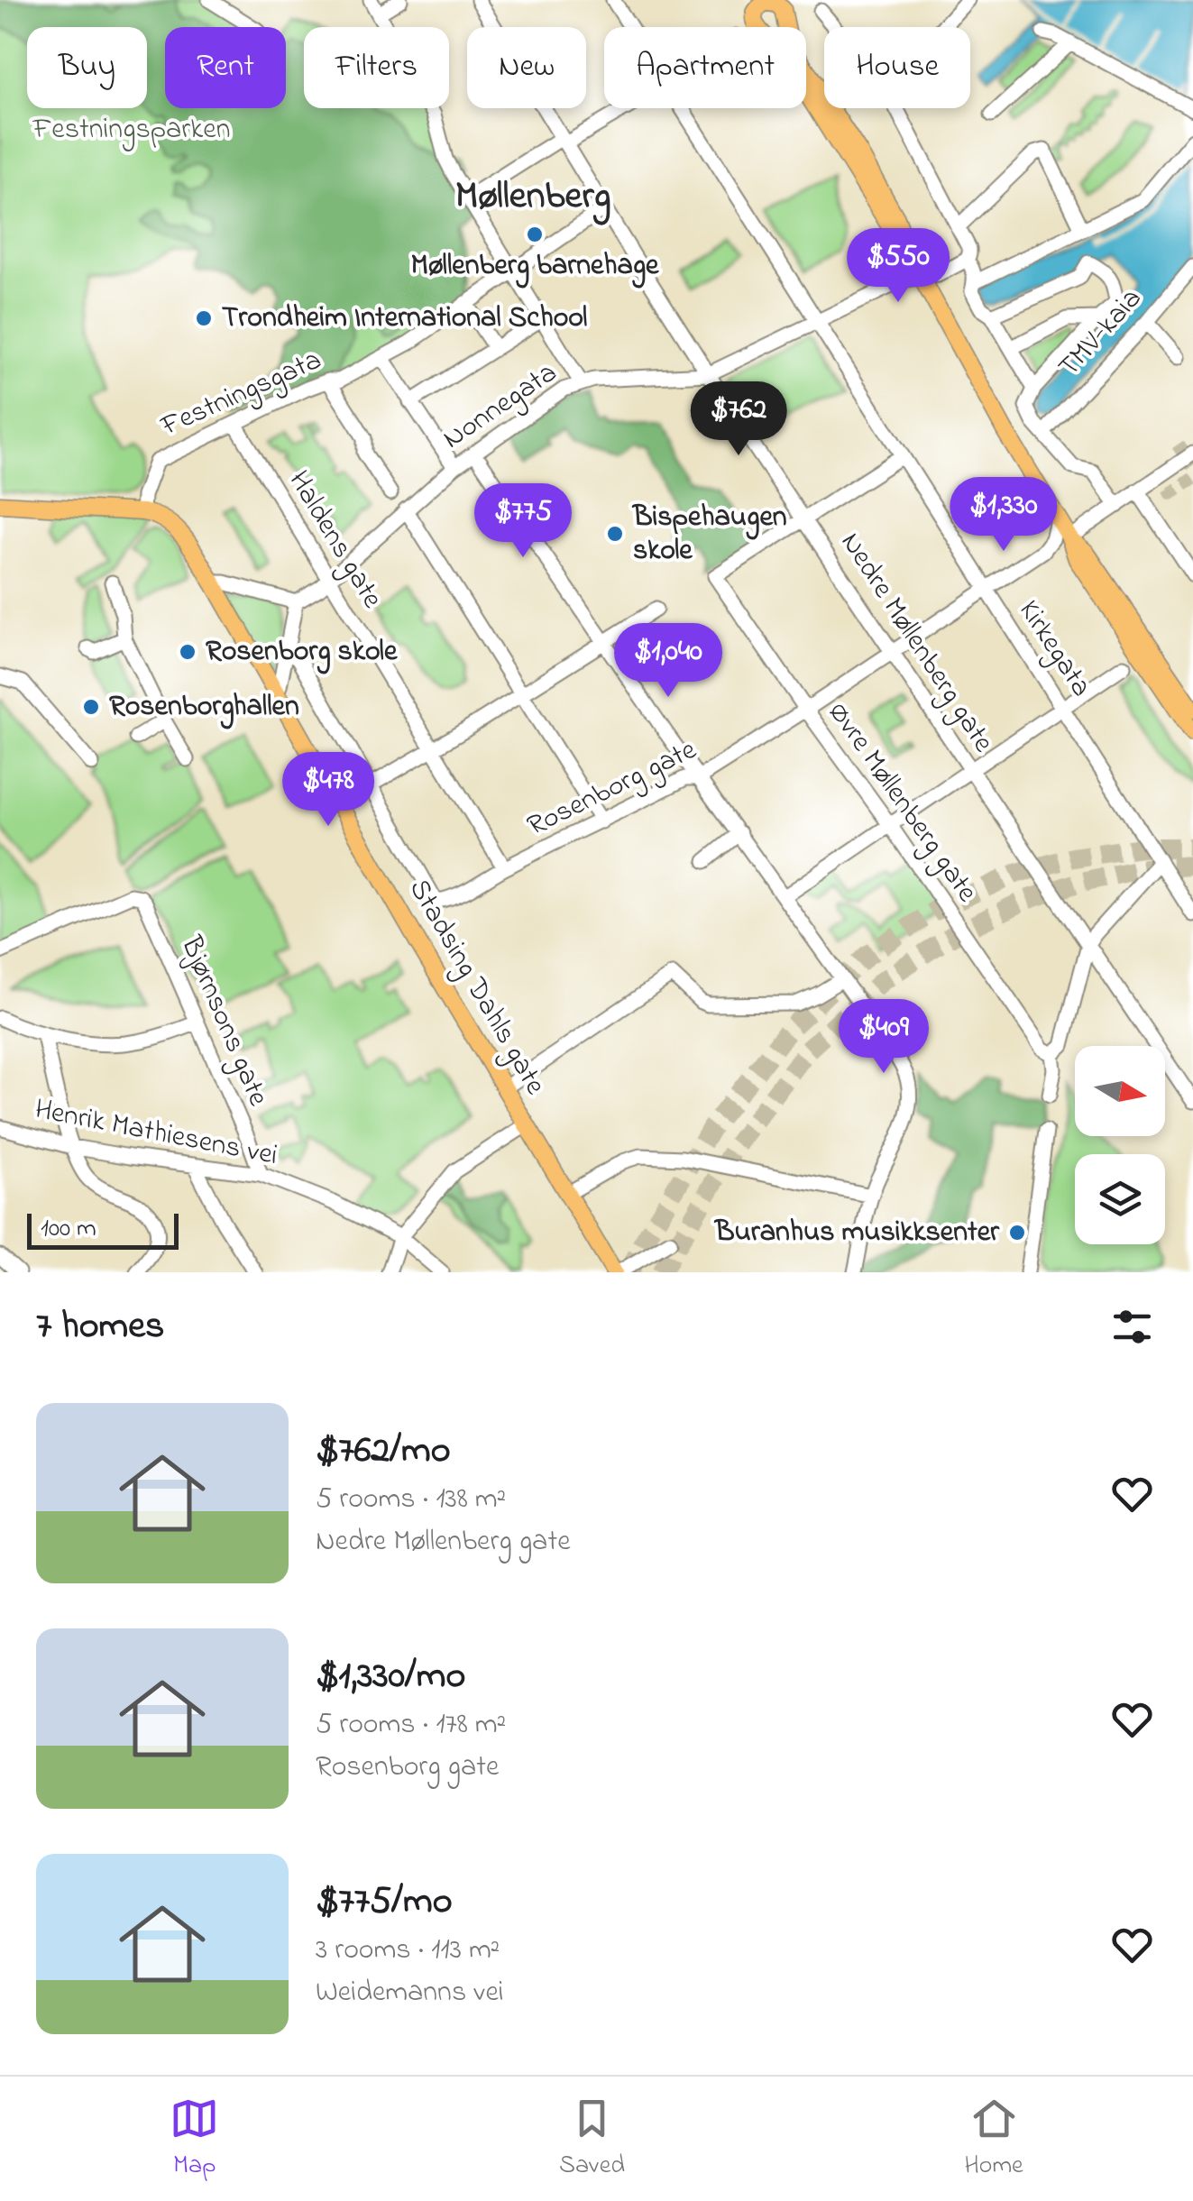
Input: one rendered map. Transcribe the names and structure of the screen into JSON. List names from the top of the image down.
{
  "streets": {
    "main road": ["Stadsing Dahls gate"],
    "street": [
      "TMV-kaia",
      "Festningsgata",
      "Nonnegata",
      "Haldens gate",
      "Nedre Møllenberg gate",
      "Kirkegata",
      "Rosenborg gate",
      "Øvre Møllenberg gate",
      "Bjørnsons gate",
      "Henrik Mathiesens vei"
    ]
  },
  "crossings": [
    ["Festningsgata", "Haldens gate"],
    ["Festningsgata", "Stadsing Dahls gate"],
    ["Nonnegata", "Haldens gate"],
    ["Nonnegata", "Nedre Møllenberg gate"],
    ["Nonnegata", "Kirkegata"],
    ["Haldens gate", "Rosenborg gate"],
    ["Nedre Møllenberg gate", "Rosenborg gate"],
    ["Nedre Møllenberg gate", "Øvre Møllenberg gate"],
    ["Kirkegata", "Rosenborg gate"],
    ["Rosenborg gate", "Øvre Møllenberg gate"],
    ["Rosenborg gate", "Stadsing Dahls gate"],
    ["Bjørnsons gate", "Henrik Mathiesens vei"]
  ],
  "districts": ["Møllenberg"],
  "parks": ["Festningsparken"],
  "places": [
    "Møllenberg barnehage",
    "Trondheim International School",
    "Bispehaugen skole",
    "Rosenborg skole",
    "Rosenborghallen",
    "Buranhus musikksenter"
  ],
  "scale_bar": "100 m",
  "north": "right",
  "page": {
    "chip": [
      "Buy",
      "Rent",
      "Filters",
      "New",
      "Apartment",
      "House"
    ],
    "price": [
      "$550",
      "$762",
      "$1,330",
      "$775",
      "$1,040",
      "$478",
      "$409"
    ],
    "scale": "100 m",
    "heading": "7 homes",
    "list": [
      {
        "name": "$762/mo",
        "note": "5 rooms · 138 m² · Nedre Møllenberg gate"
      },
      {
        "name": "$1,330/mo",
        "note": "5 rooms · 178 m² · Rosenborg gate"
      },
      {
        "name": "$775/mo",
        "note": "3 rooms · 113 m² · Weidemanns vei"
      }
    ],
    "tabs": ["Map", "Saved", "Home"]
  }
}
